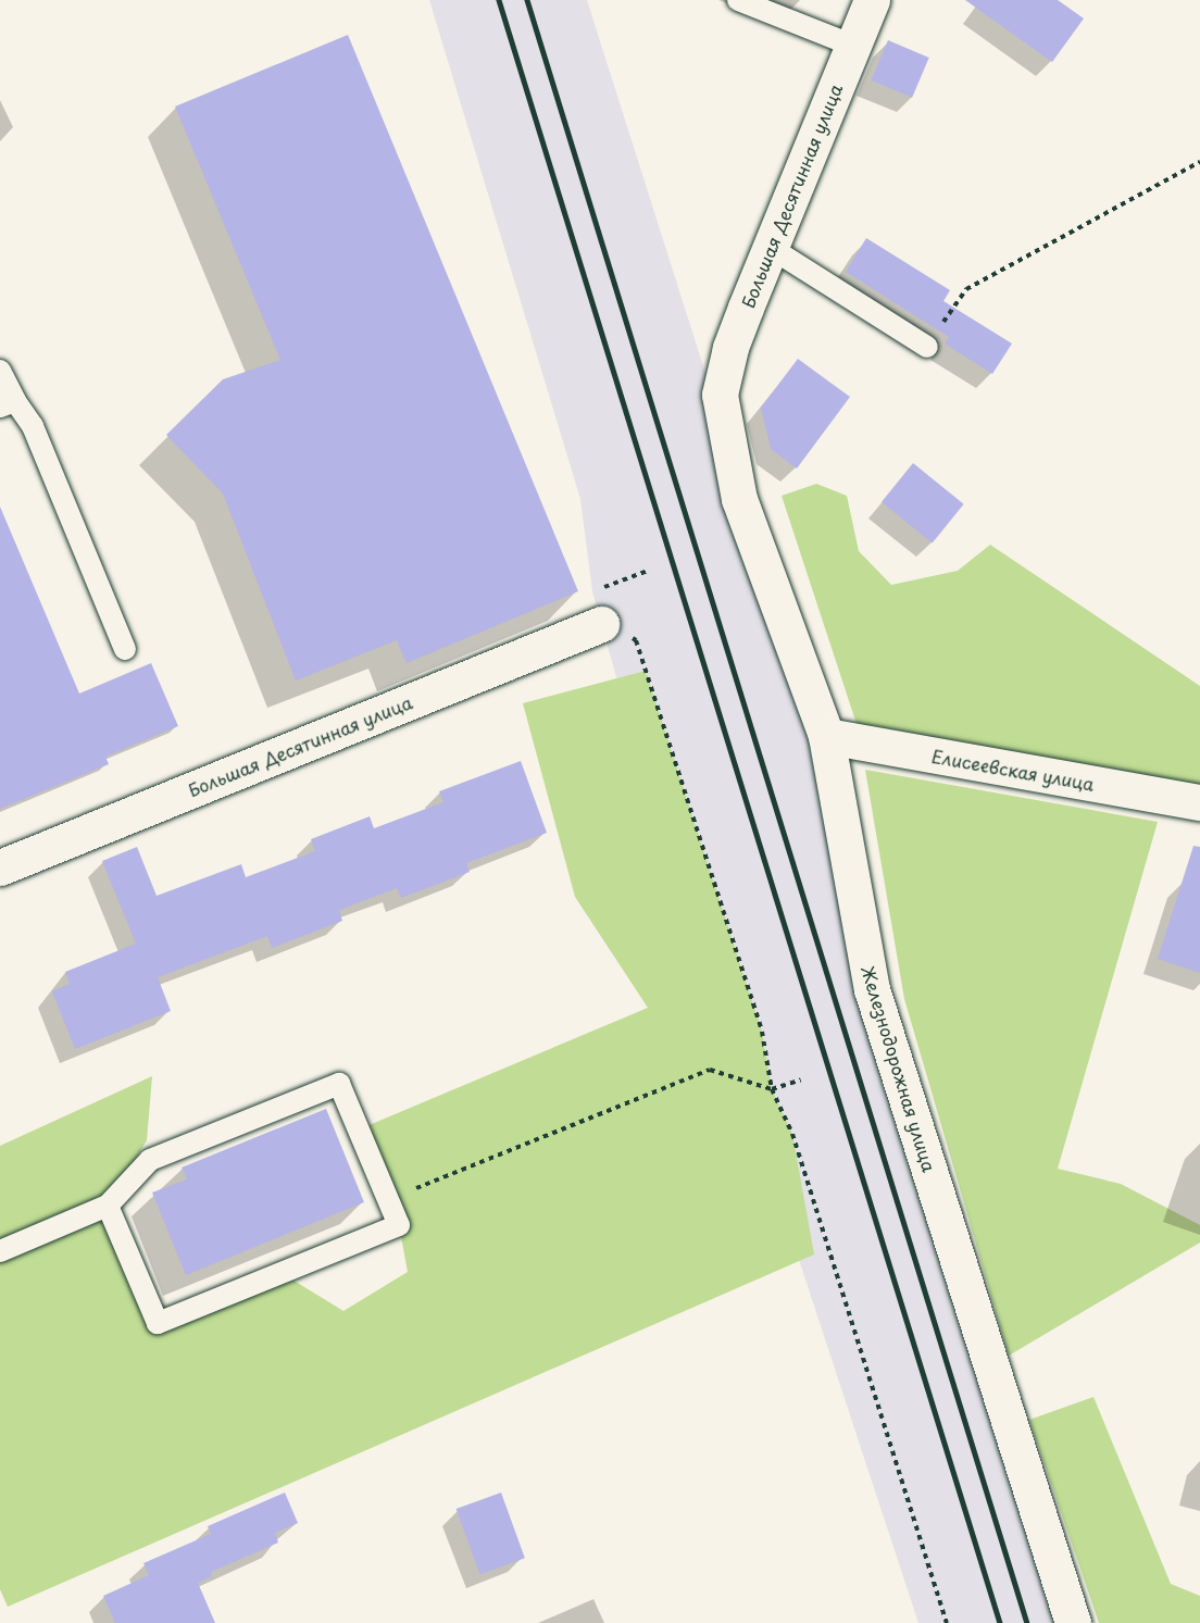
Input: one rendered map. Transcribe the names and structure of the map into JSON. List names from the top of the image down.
{
  "streets": {
    "street": ["Большая Десятинная улица", "Елисеевская улица", "Железнодорожная улица"]
  },
  "crossings": [
    ["Большая Десятинная улица", "Железнодорожная улица"],
    ["Елисеевская улица", "Железнодорожная улица"]
  ]
}
